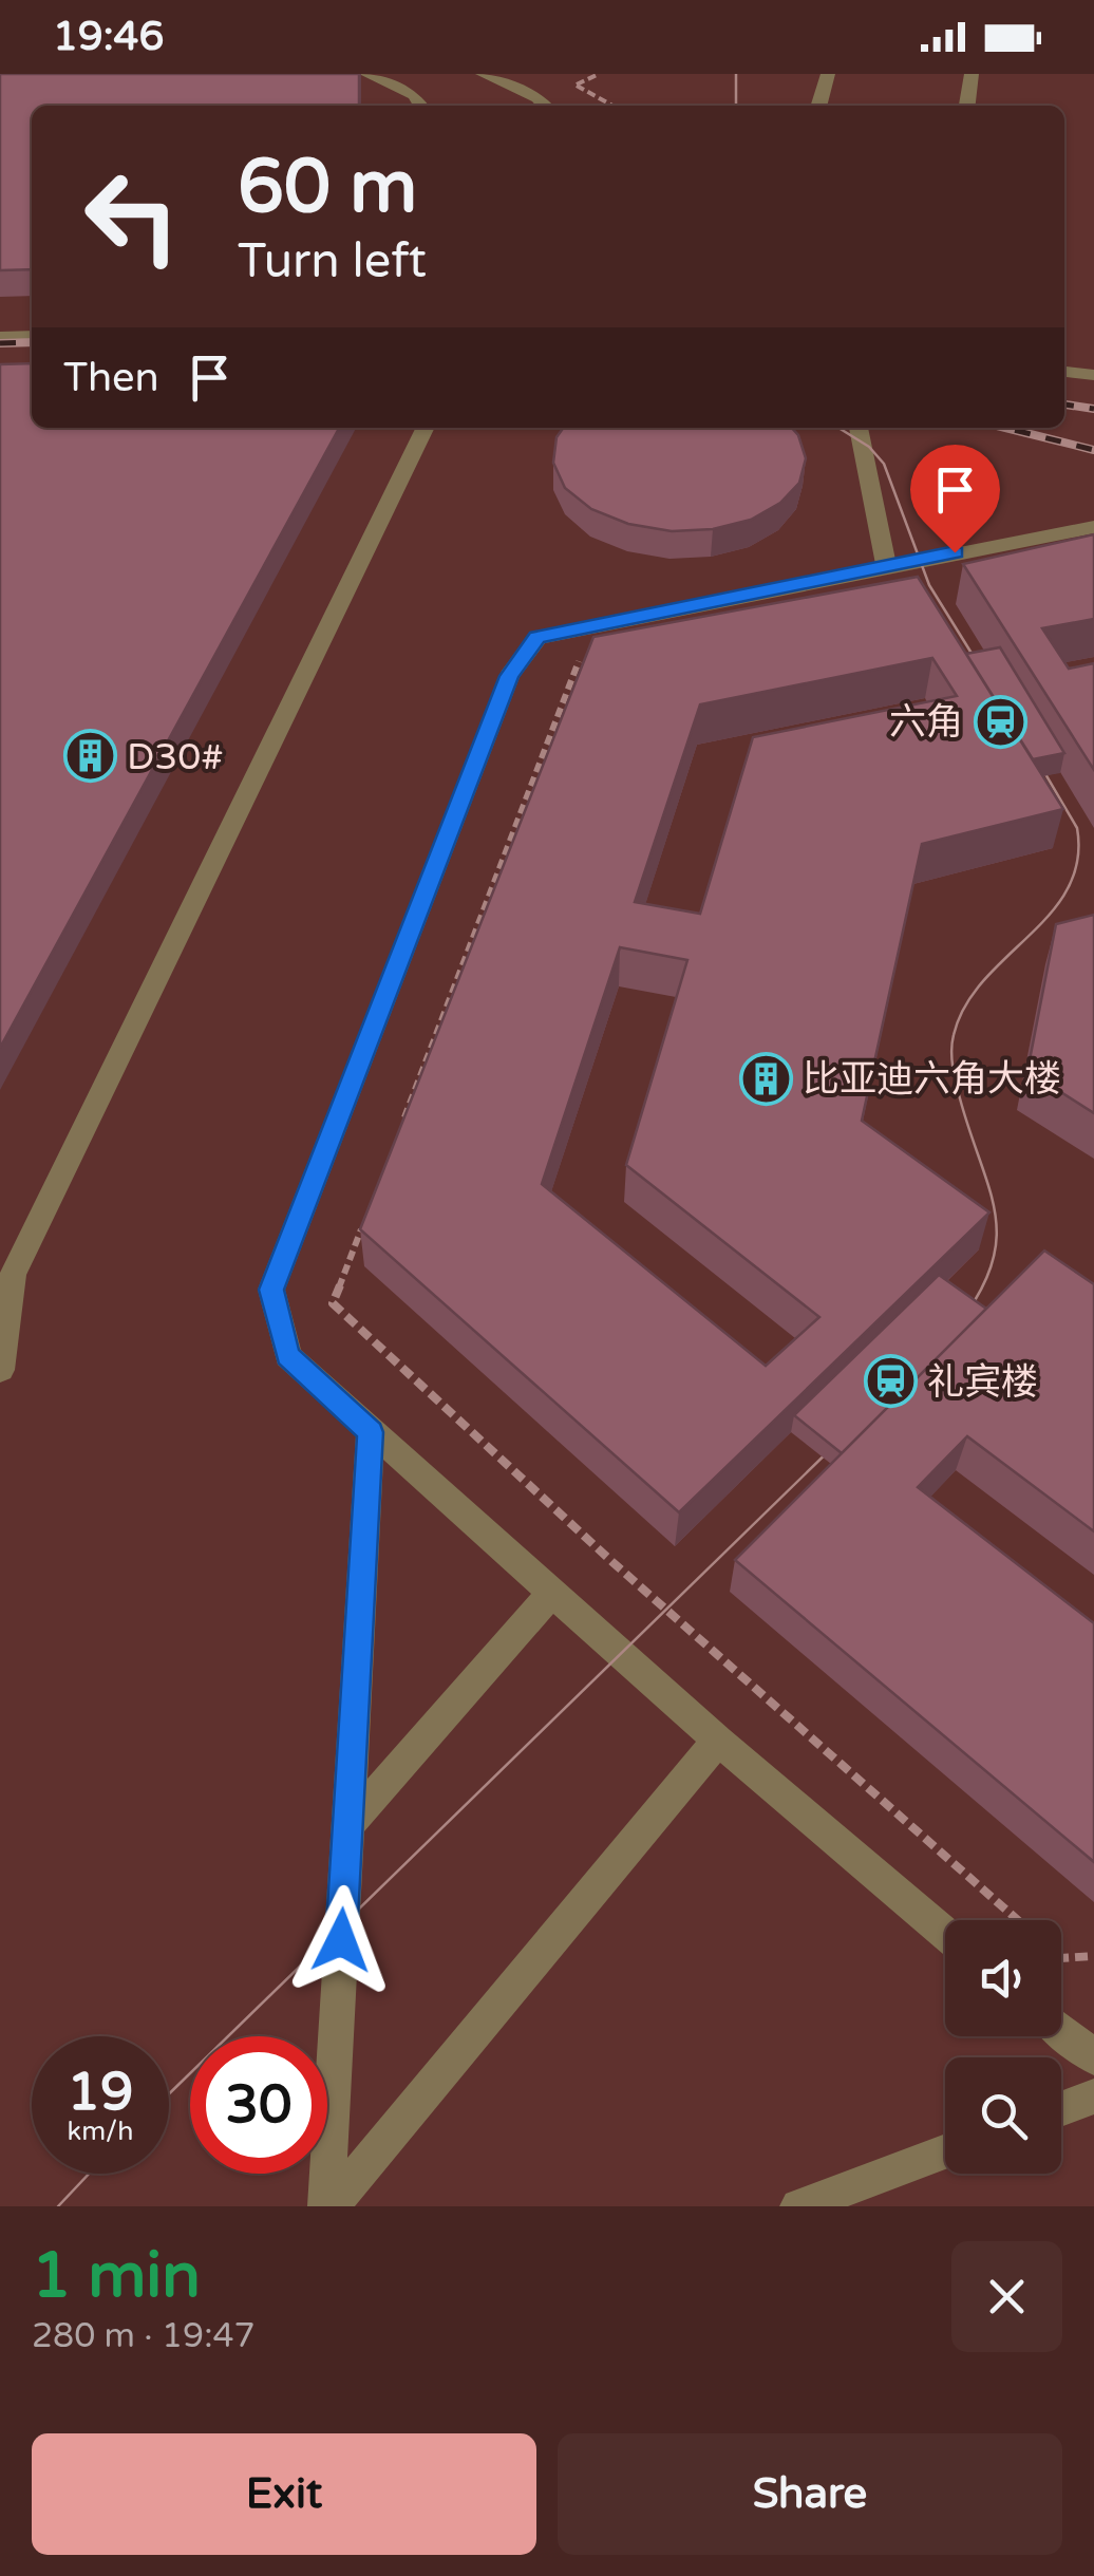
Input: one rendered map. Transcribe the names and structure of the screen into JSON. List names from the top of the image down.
{
  "places": {
    "station": ["六角", "礼宾楼"],
    "building": ["D30#", "比亚迪六角大楼"]
  },
  "page": {
    "status": "19:46",
    "turn": ["60 m", "Turn left"],
    "then": "Then",
    "speed": "19 km/h",
    "limit": "30",
    "heading": ["1 min", "280 m · 19:47"],
    "buttons": ["Exit", "Share"]
  }
}
